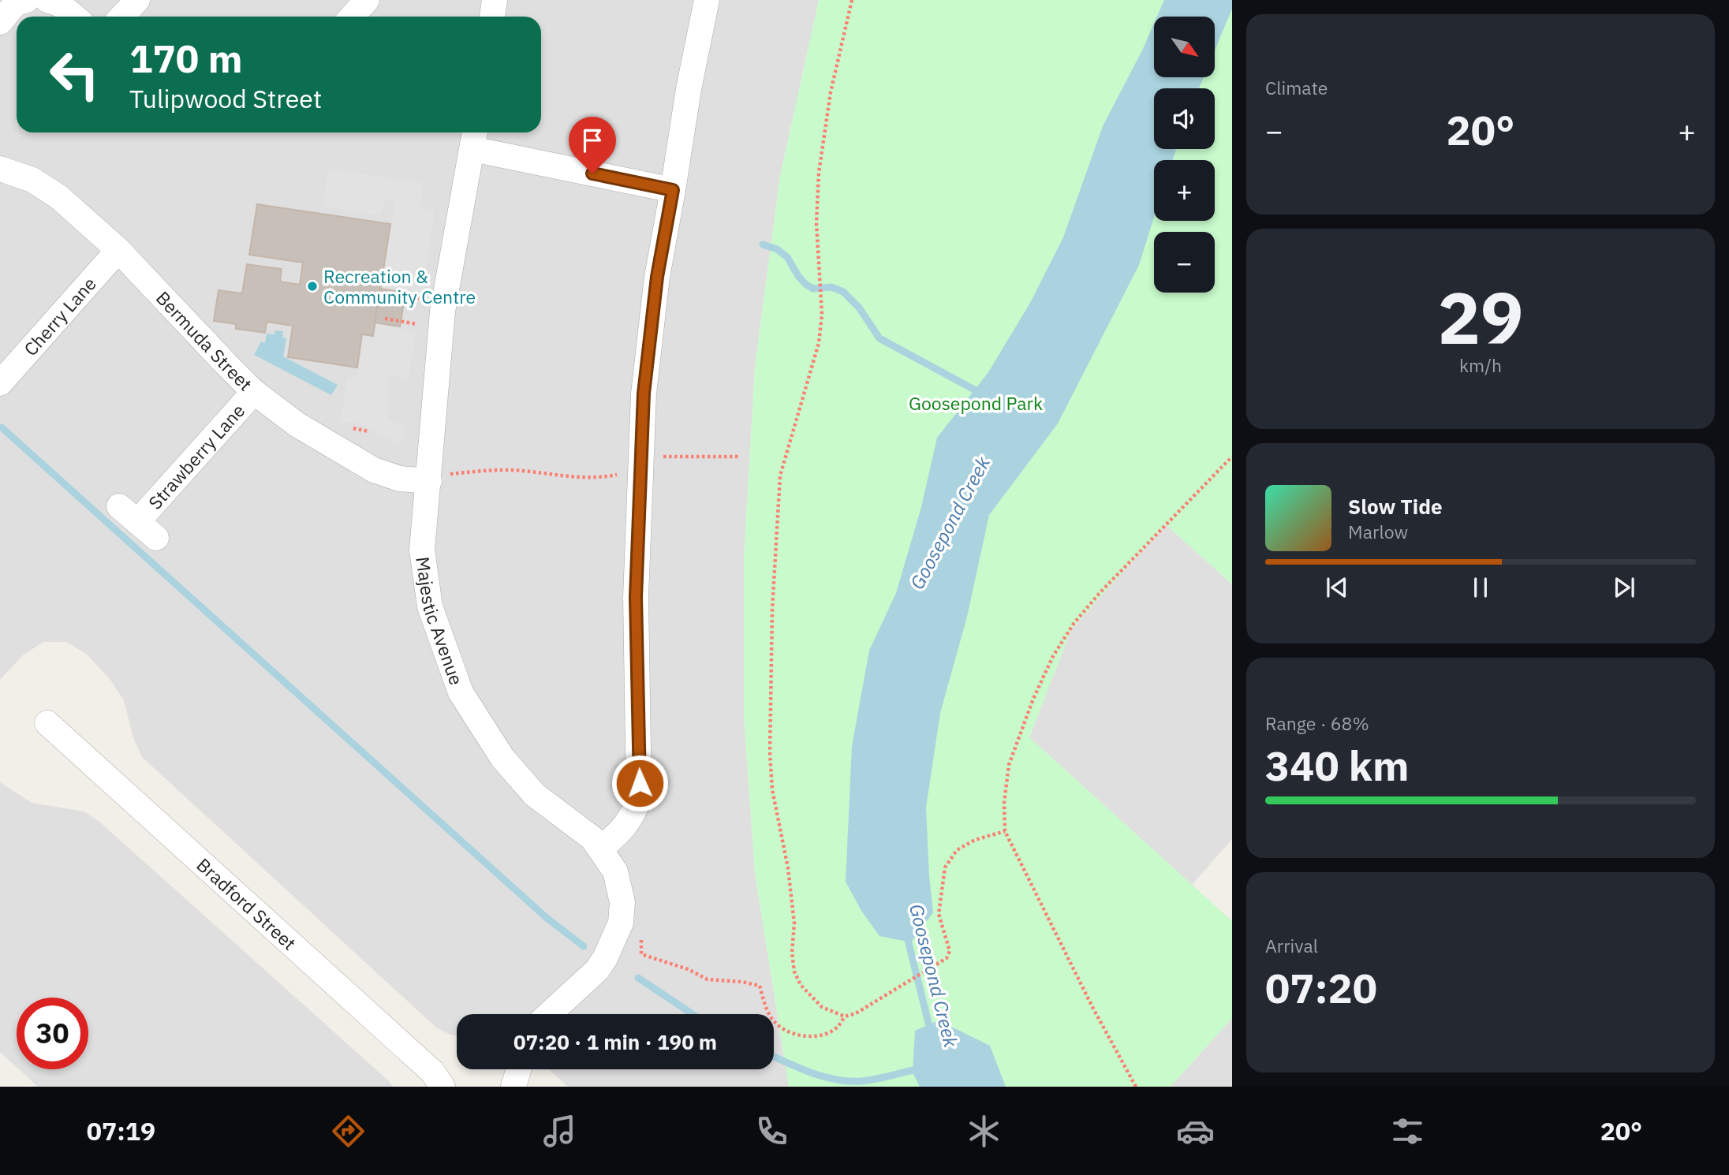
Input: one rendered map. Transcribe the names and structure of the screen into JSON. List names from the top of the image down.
{
  "streets": {
    "street": [
      "Cherry Lane",
      "Bermuda Street",
      "Strawberry Lane",
      "Majestic Avenue",
      "Bradford Street"
    ]
  },
  "crossings": [
    ["Cherry Lane", "Bermuda Street"],
    ["Bermuda Street", "Strawberry Lane"],
    ["Bermuda Street", "Majestic Avenue"]
  ],
  "water": ["Goosepond Creek"],
  "parks": ["Goosepond Park"],
  "places": ["Recreation & Community Centre"],
  "north": "bottom right",
  "page": {
    "tile": [
      "Climate",
      ["29", "km/h"],
      ["Range · 68%", "340 km"],
      ["Arrival", "07:20"]
    ],
    "map_buttons": ["+", "−"],
    "turn": ["170 m", "Tulipwood Street"],
    "heat": ["−", "20°", "+"],
    "song": ["Slow Tide", "Marlow"],
    "limit": "30",
    "trip": "07:20 · 1 min · 190 m",
    "tabs": ["07:19", "20°"]
  }
}
